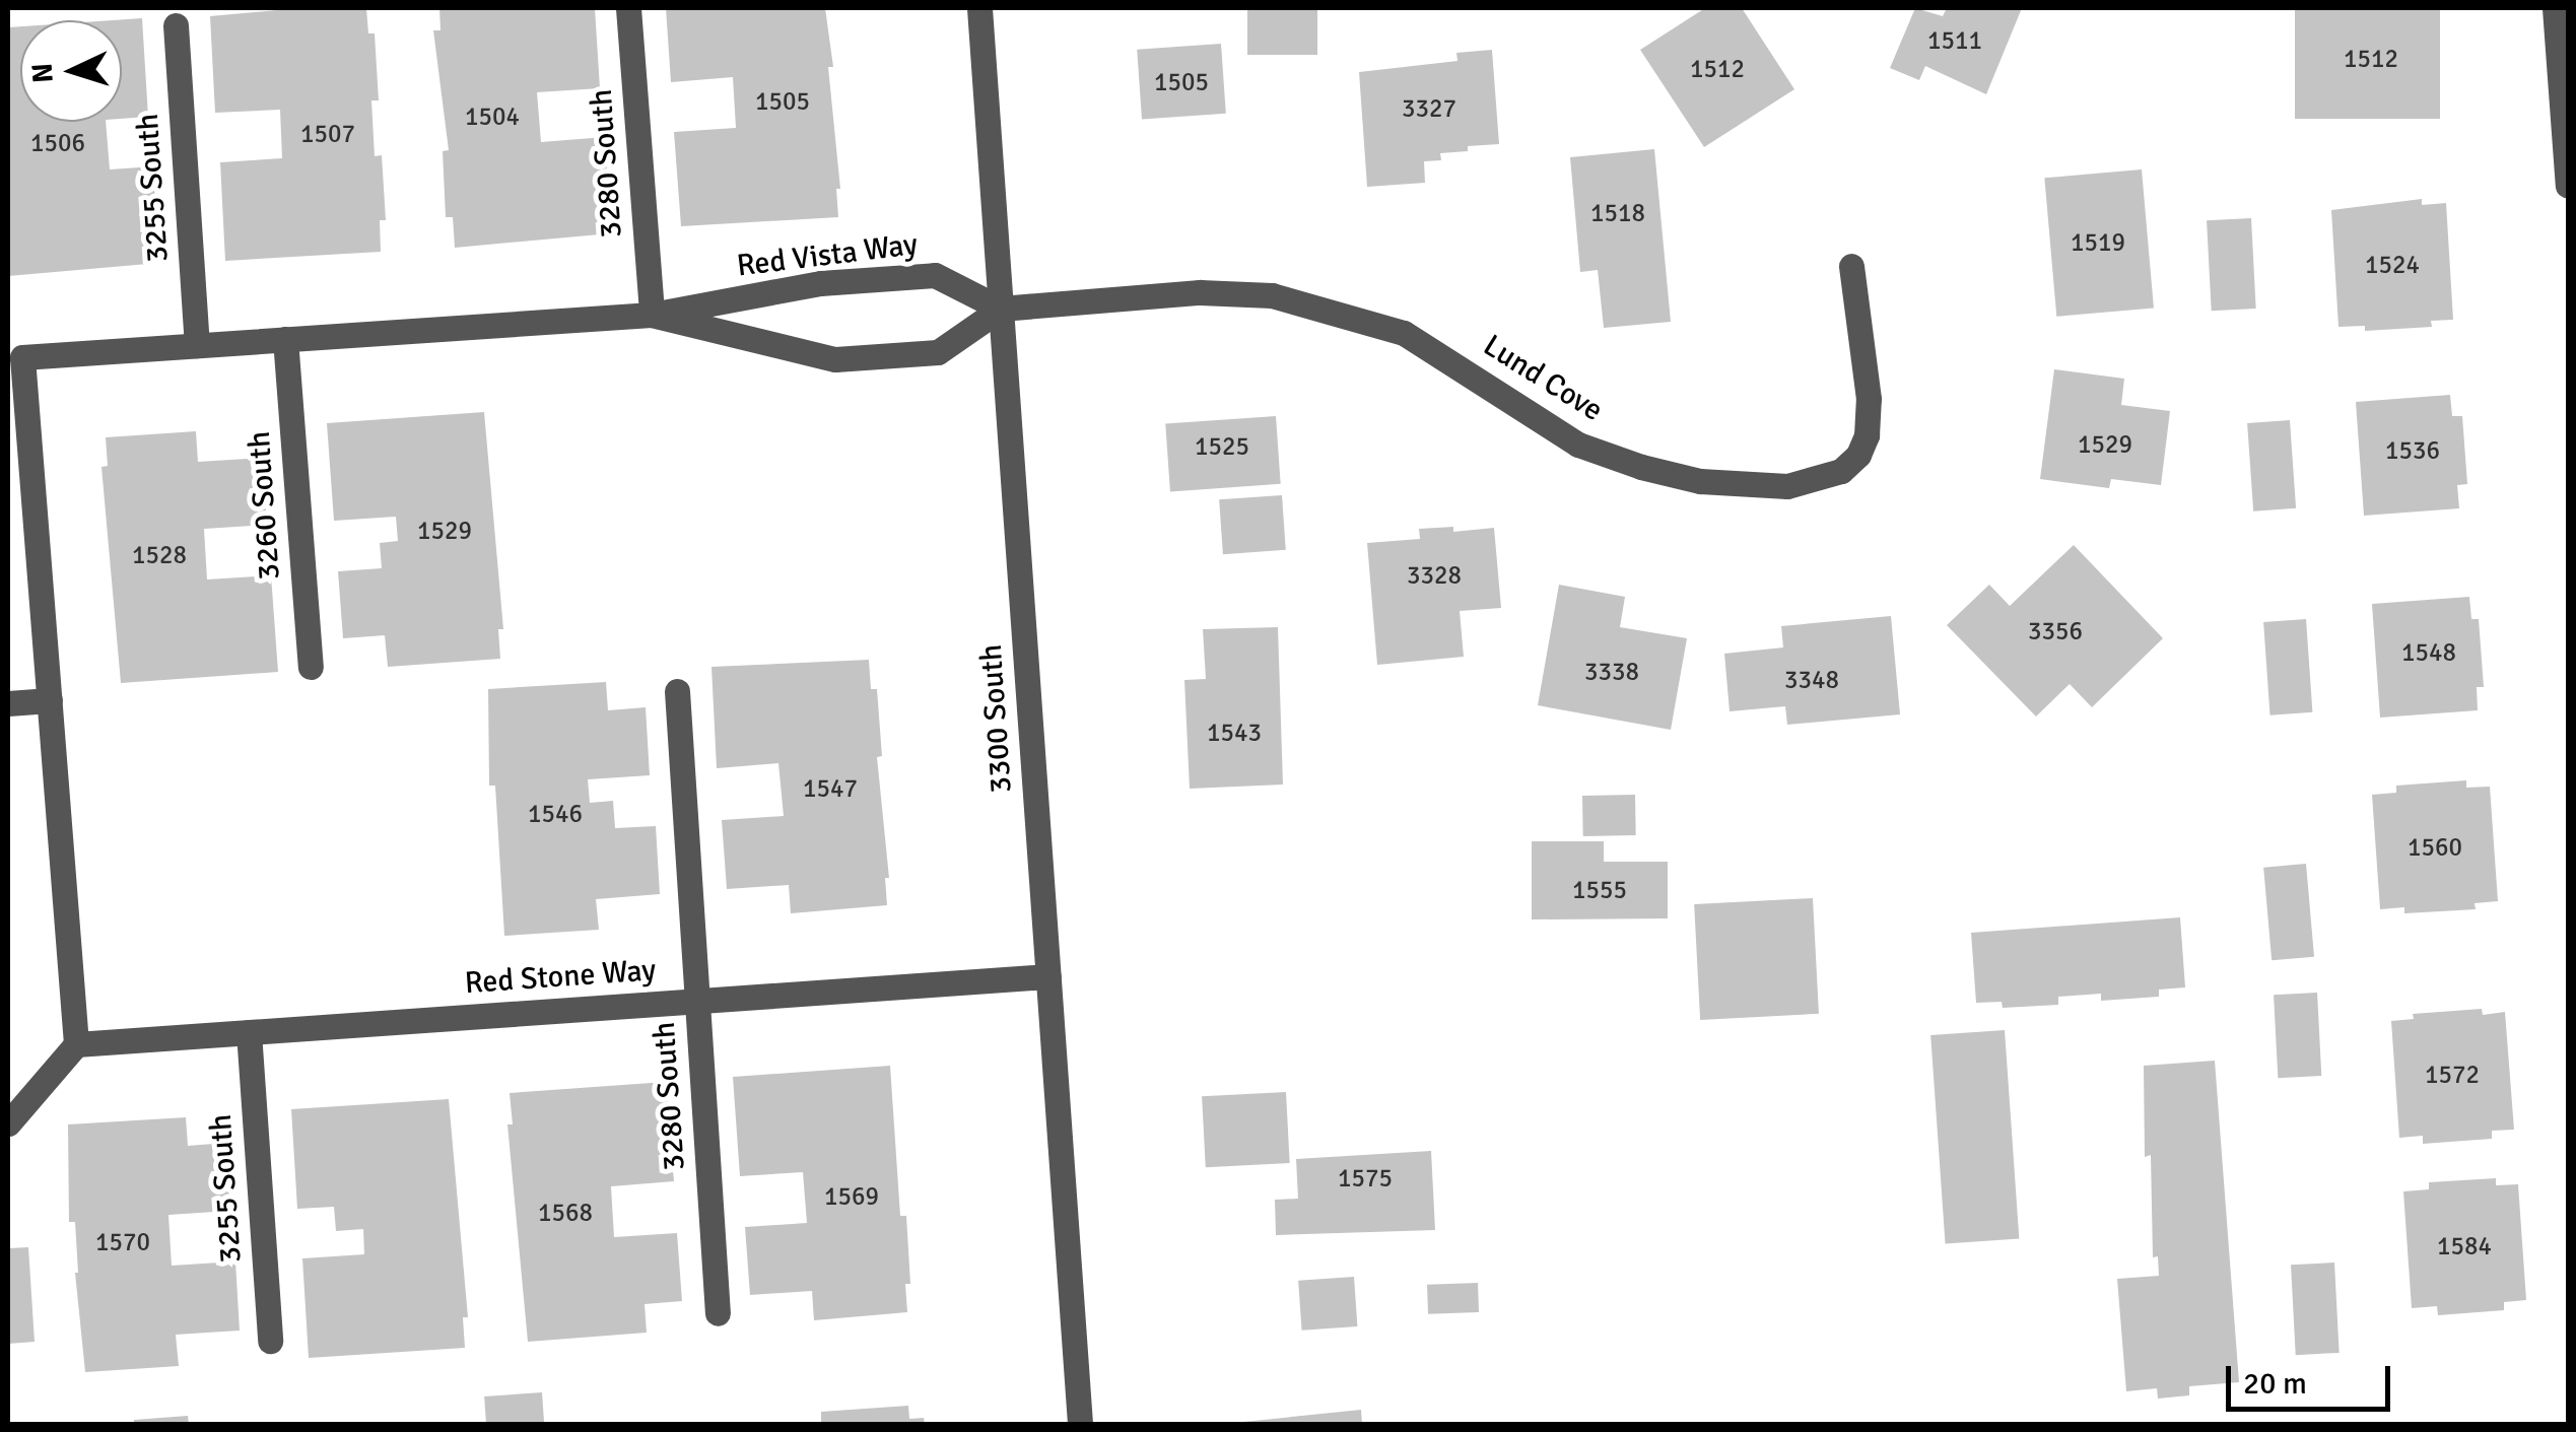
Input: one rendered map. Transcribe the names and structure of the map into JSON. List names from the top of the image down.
{
  "streets": {
    "street": [
      "3280 South",
      "3255 South",
      "Red Vista Way",
      "Lund Cove",
      "3260 South",
      "3300 South",
      "Red Stone Way"
    ]
  },
  "crossings": [
    ["3280 South", "Red Vista Way"],
    ["3280 South", "Red Stone Way"],
    ["3255 South", "Red Vista Way"],
    ["3255 South", "Red Stone Way"],
    ["Red Vista Way", "Lund Cove"],
    ["Red Vista Way", "3260 South"],
    ["Red Vista Way", "3300 South"],
    ["Lund Cove", "3300 South"],
    ["3300 South", "Red Stone Way"]
  ],
  "house_numbers": [
    "1511",
    "1512",
    "1512",
    "1505",
    "1505",
    "3327",
    "1504",
    "1507",
    "1506",
    "1518",
    "1519",
    "1524",
    "1529",
    "1525",
    "1536",
    "1529",
    "1528",
    "3328",
    "3356",
    "1548",
    "3338",
    "3348",
    "1543",
    "1547",
    "1546",
    "1560",
    "1555",
    "1572",
    "1575",
    "1569",
    "1568",
    "1570",
    "1584"
  ],
  "scale_bar": "20 m",
  "north": "left"
}
